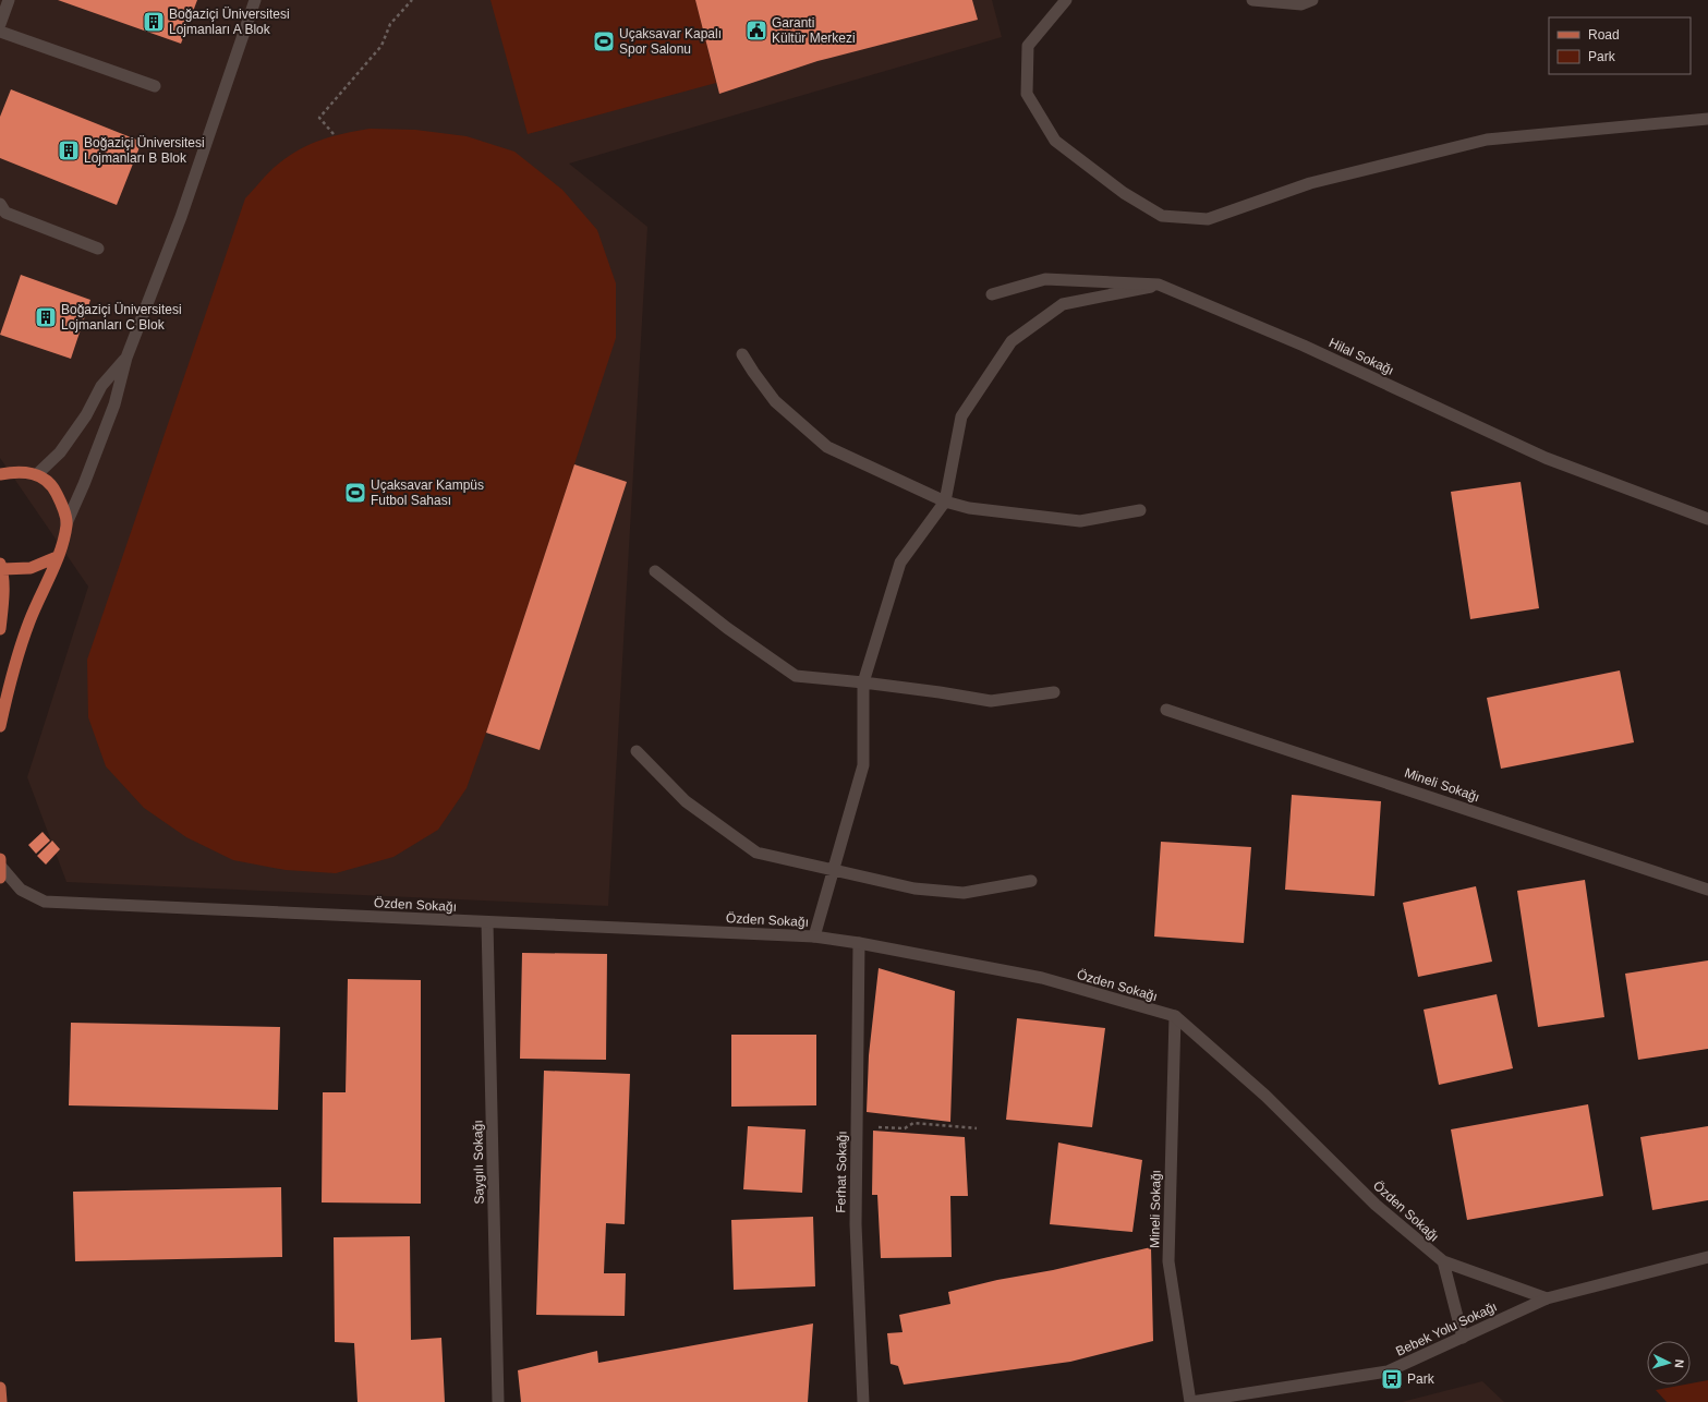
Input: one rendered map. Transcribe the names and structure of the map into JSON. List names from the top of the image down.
{
  "streets": {
    "street": [
      "Hilal Sokağı",
      "Mineli Sokağı",
      "Özden Sokağı",
      "Saygılı Sokağı",
      "Ferhat Sokağı",
      "Bebek Yolu Sokağı"
    ]
  },
  "crossings": [
    ["Mineli Sokağı", "Özden Sokağı"],
    ["Mineli Sokağı", "Bebek Yolu Sokağı"],
    ["Özden Sokağı", "Saygılı Sokağı"],
    ["Özden Sokağı", "Ferhat Sokağı"],
    ["Özden Sokağı", "Bebek Yolu Sokağı"]
  ],
  "places": {
    "building": ["Boğaziçi Üniversitesi Lojmanları A Blok", "Boğaziçi Üniversitesi Lojmanları B Blok", "Boğaziçi Üniversitesi Lojmanları C Blok"],
    "public building": ["Garanti Kültür Merkezi"],
    "sports": ["Uçaksavar Kapalı Spor Salonu", "Uçaksavar Kampüs Futbol Sahası"],
    "bus stop": ["Park"]
  },
  "legend": ["Road", "Park"],
  "north": "right"
}
